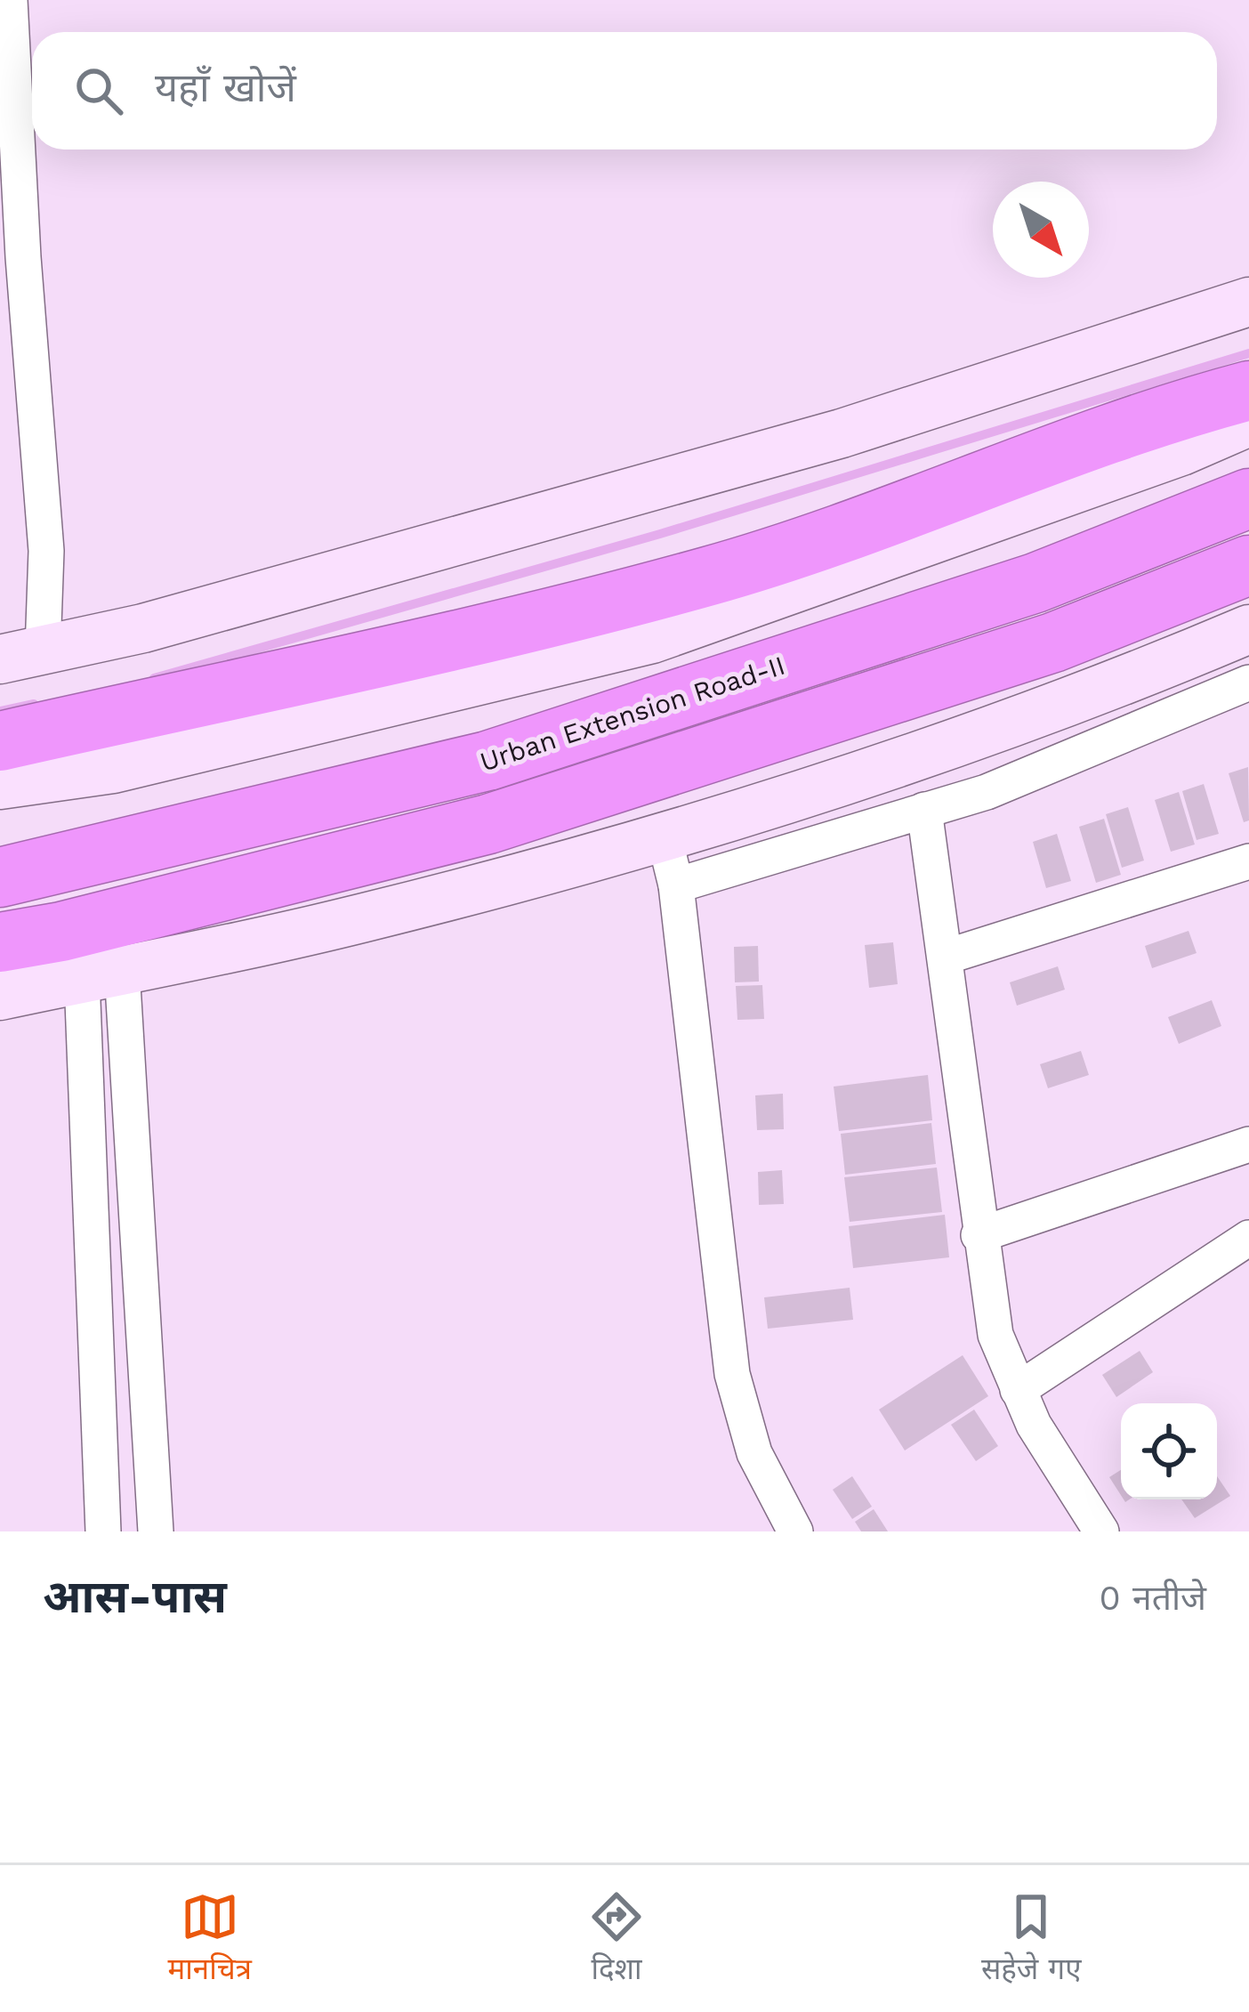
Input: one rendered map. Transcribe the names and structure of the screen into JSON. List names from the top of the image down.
{
  "streets": {
    "highway": ["Urban Extension Road-II"]
  },
  "north": "bottom right",
  "page": {
    "search": "यहाँ खोजें",
    "heading": ["आस-पास", "0 नतीजे"],
    "nav": ["मानचित्र", "दिशा", "सहेजे गए"]
  }
}
